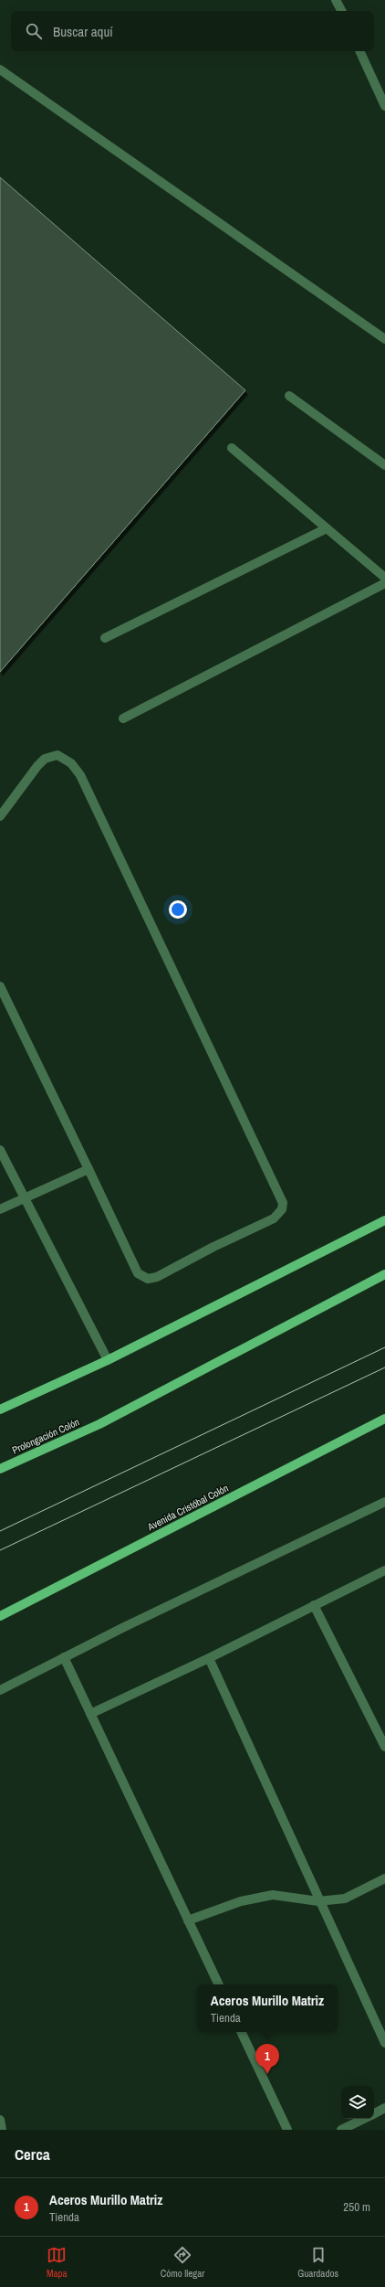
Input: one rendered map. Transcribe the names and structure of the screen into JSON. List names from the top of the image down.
{
  "streets": {
    "main road": ["Prolongación Colón", "Avenida Cristóbal Colón"]
  },
  "page": {
    "search": "Buscar aquí",
    "popup": ["Aceros Murillo Matriz", "Tienda"],
    "pins": "1",
    "heading": "Cerca",
    "list": [
      {
        "mark": "1",
        "name": "Aceros Murillo Matriz",
        "note": "Tienda",
        "value": "250 m"
      }
    ],
    "nav": ["Mapa", "Cómo llegar", "Guardados"]
  }
}
